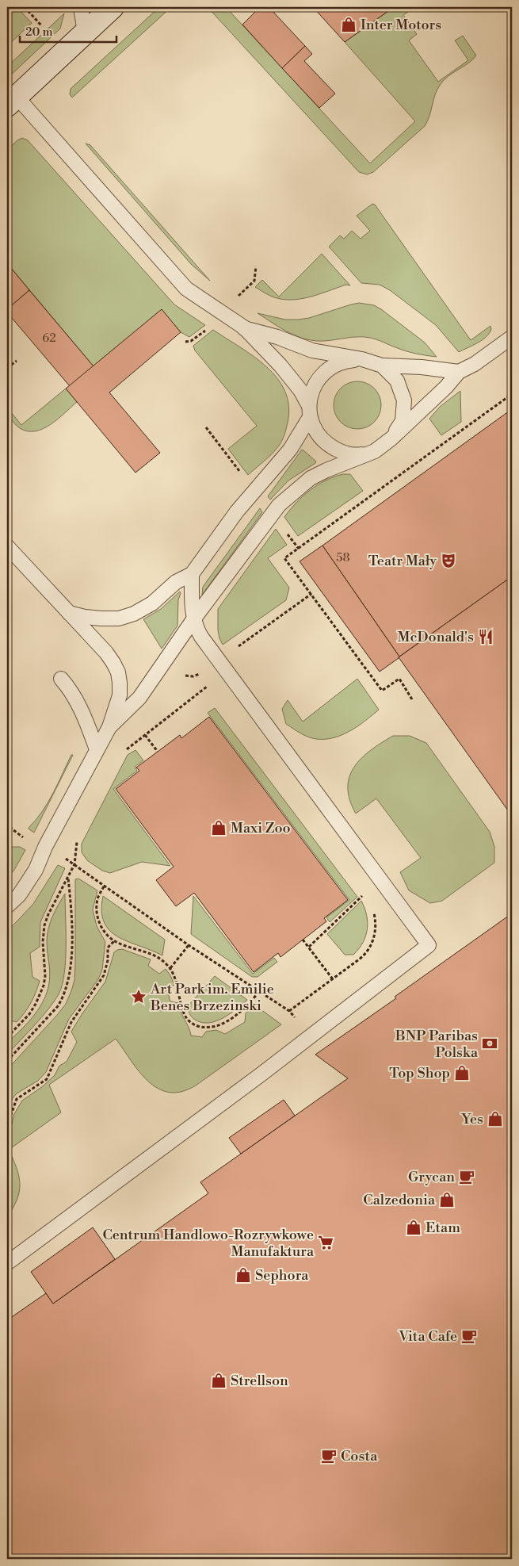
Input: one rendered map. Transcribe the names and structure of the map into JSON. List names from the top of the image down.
{
  "places": {
    "shop": [
      "Inter Motors",
      "Maxi Zoo",
      "Top Shop",
      "Yes",
      "Calzedonia",
      "Etam",
      "Sephora",
      "Strellson"
    ],
    "theatre": ["Teatr Mały"],
    "restaurant": ["McDonald's"],
    "place": ["Art Park im. Emilie Benes Brzezinski"],
    "bank": ["BNP Paribas Polska"],
    "cafe": ["Grycan", "Vita Cafe", "Costa"],
    "supermarket": ["Centrum Handlowo-Rozrywkowe Manufaktura"]
  },
  "house_numbers": ["62", "58"],
  "scale_bar": "20 m"
}
